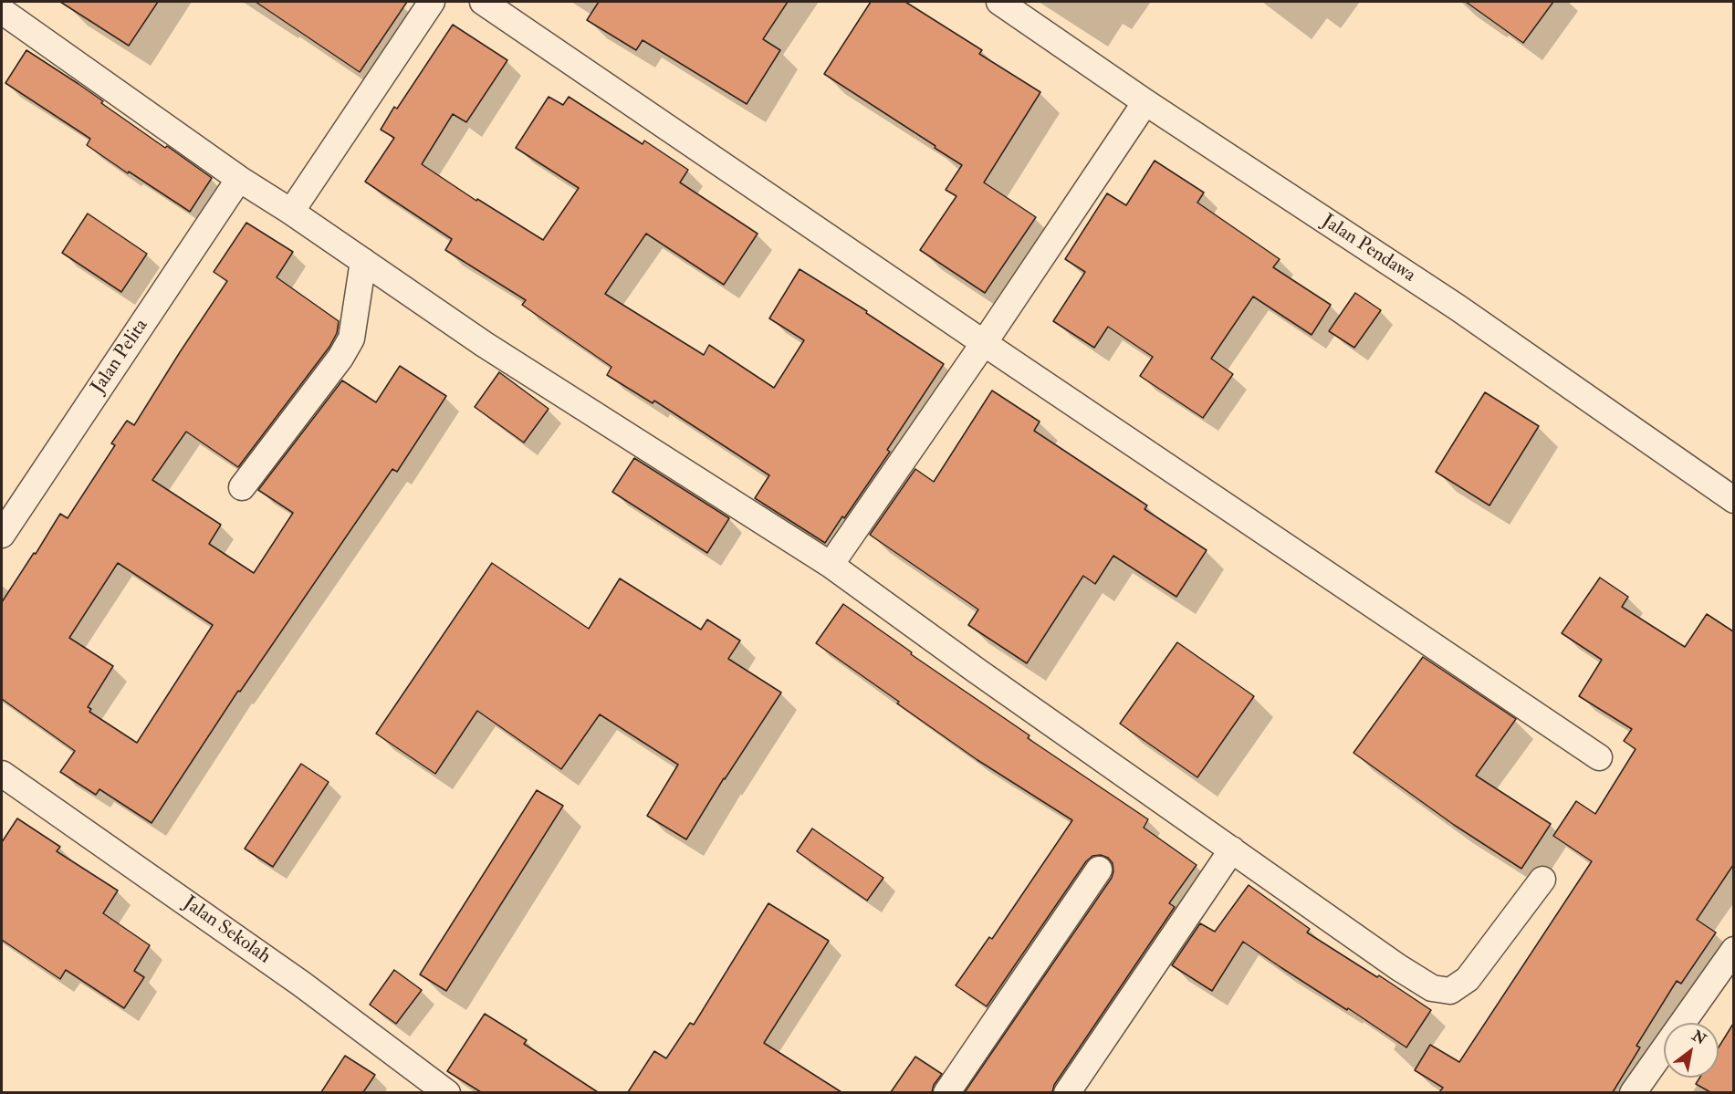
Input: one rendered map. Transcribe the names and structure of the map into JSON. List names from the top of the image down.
{
  "streets": {
    "street": ["Jalan Pendawa", "Jalan Pelita", "Jalan Sekolah"]
  },
  "north": "top right"
}
